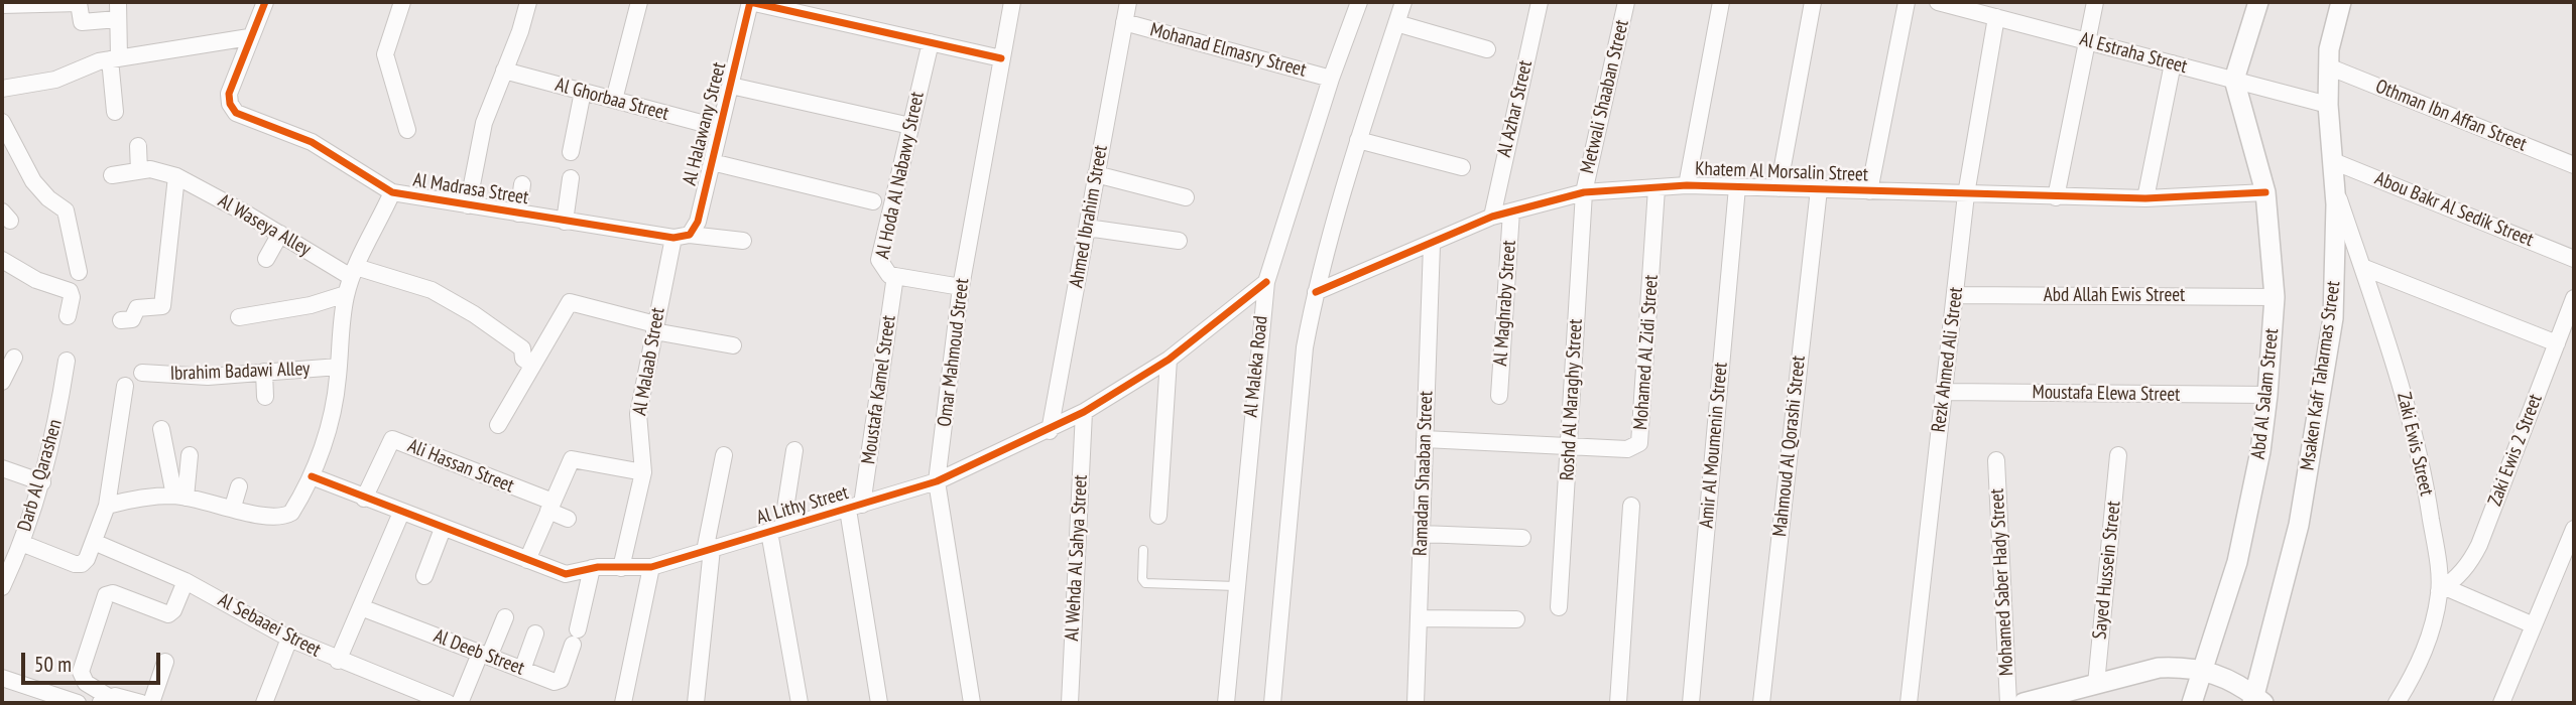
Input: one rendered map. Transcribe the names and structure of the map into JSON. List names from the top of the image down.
{
  "streets": {
    "street": [
      "Mohanad Elmasry Street",
      "Al Estraha Street",
      "Metwali Shaaban Street",
      "Al Ghorbaa Street",
      "Al Azhar Street",
      "Othman Ibn Affan Street",
      "Al Halawany Street",
      "Khatem Al Morsalin Street",
      "Al Hoda Al Nabawy Street",
      "Al Madrasa Street",
      "Abou Bakr Al Sedik Street",
      "Ahmed Ibrahim Street",
      "Al Waseya Alley",
      "Abd Allah Ewis Street",
      "Al Maghraby Street",
      "Omar Mahmoud Street",
      "Mohamed Al Zidi Street",
      "Rezk Ahmed Ali Street",
      "Al Malaab Street",
      "Al Maleka Road",
      "Ibrahim Badawi Alley",
      "Msaken Kafr Taharmas Street",
      "Moustafa Kamel Street",
      "Moustafa Elewa Street",
      "Abd Al Salam Street",
      "Roshd Al Maraghy Street",
      "Zaki Ewis Street",
      "Amir Al Moumenin Street",
      "Mahmoud Al Qorashi Street",
      "Zaki Ewis 2 Street",
      "Ali Hassan Street",
      "Ramadan Shaaban Street",
      "Darb Al Qarashen",
      "Al Lithy Street",
      "Al Wehda Al Sahya Street",
      "Sayed Hussein Street",
      "Mohamed Saber Hady Street",
      "Al Sebaaei Street",
      "Al Deeb Street"
    ]
  },
  "crossings": [
    ["Mohanad Elmasry Street", "Ahmed Ibrahim Street"],
    ["Mohanad Elmasry Street", "Al Maleka Road"],
    ["Al Estraha Street", "Rezk Ahmed Ali Street"],
    ["Al Estraha Street", "Msaken Kafr Taharmas Street"],
    ["Al Estraha Street", "Abd Al Salam Street"],
    ["Metwali Shaaban Street", "Khatem Al Morsalin Street"],
    ["Metwali Shaaban Street", "Roshd Al Maraghy Street"],
    ["Al Ghorbaa Street", "Al Halawany Street"],
    ["Al Azhar Street", "Khatem Al Morsalin Street"],
    ["Othman Ibn Affan Street", "Msaken Kafr Taharmas Street"],
    ["Khatem Al Morsalin Street", "Al Maghraby Street"],
    ["Khatem Al Morsalin Street", "Mohamed Al Zidi Street"],
    ["Khatem Al Morsalin Street", "Rezk Ahmed Ali Street"],
    ["Khatem Al Morsalin Street", "Abd Al Salam Street"],
    ["Khatem Al Morsalin Street", "Roshd Al Maraghy Street"],
    ["Khatem Al Morsalin Street", "Amir Al Moumenin Street"],
    ["Khatem Al Morsalin Street", "Mahmoud Al Qorashi Street"],
    ["Khatem Al Morsalin Street", "Ramadan Shaaban Street"],
    ["Al Hoda Al Nabawy Street", "Omar Mahmoud Street"],
    ["Al Hoda Al Nabawy Street", "Moustafa Kamel Street"],
    ["Al Madrasa Street", "Al Malaab Street"],
    ["Abou Bakr Al Sedik Street", "Msaken Kafr Taharmas Street"],
    ["Ahmed Ibrahim Street", "Al Lithy Street"],
    ["Abd Allah Ewis Street", "Rezk Ahmed Ali Street"],
    ["Abd Allah Ewis Street", "Abd Al Salam Street"],
    ["Omar Mahmoud Street", "Al Lithy Street"],
    ["Mohamed Al Zidi Street", "Roshd Al Maraghy Street"],
    ["Rezk Ahmed Ali Street", "Moustafa Elewa Street"],
    ["Al Malaab Street", "Al Lithy Street"],
    ["Al Maleka Road", "Al Lithy Street"],
    ["Msaken Kafr Taharmas Street", "Zaki Ewis Street"],
    ["Moustafa Kamel Street", "Al Lithy Street"],
    ["Moustafa Elewa Street", "Abd Al Salam Street"],
    ["Zaki Ewis Street", "Zaki Ewis 2 Street"],
    ["Ali Hassan Street", "Al Lithy Street"],
    ["Al Lithy Street", "Al Wehda Al Sahya Street"],
    ["Al Lithy Street", "Al Deeb Street"]
  ],
  "scale_bar": "50 m"
}
